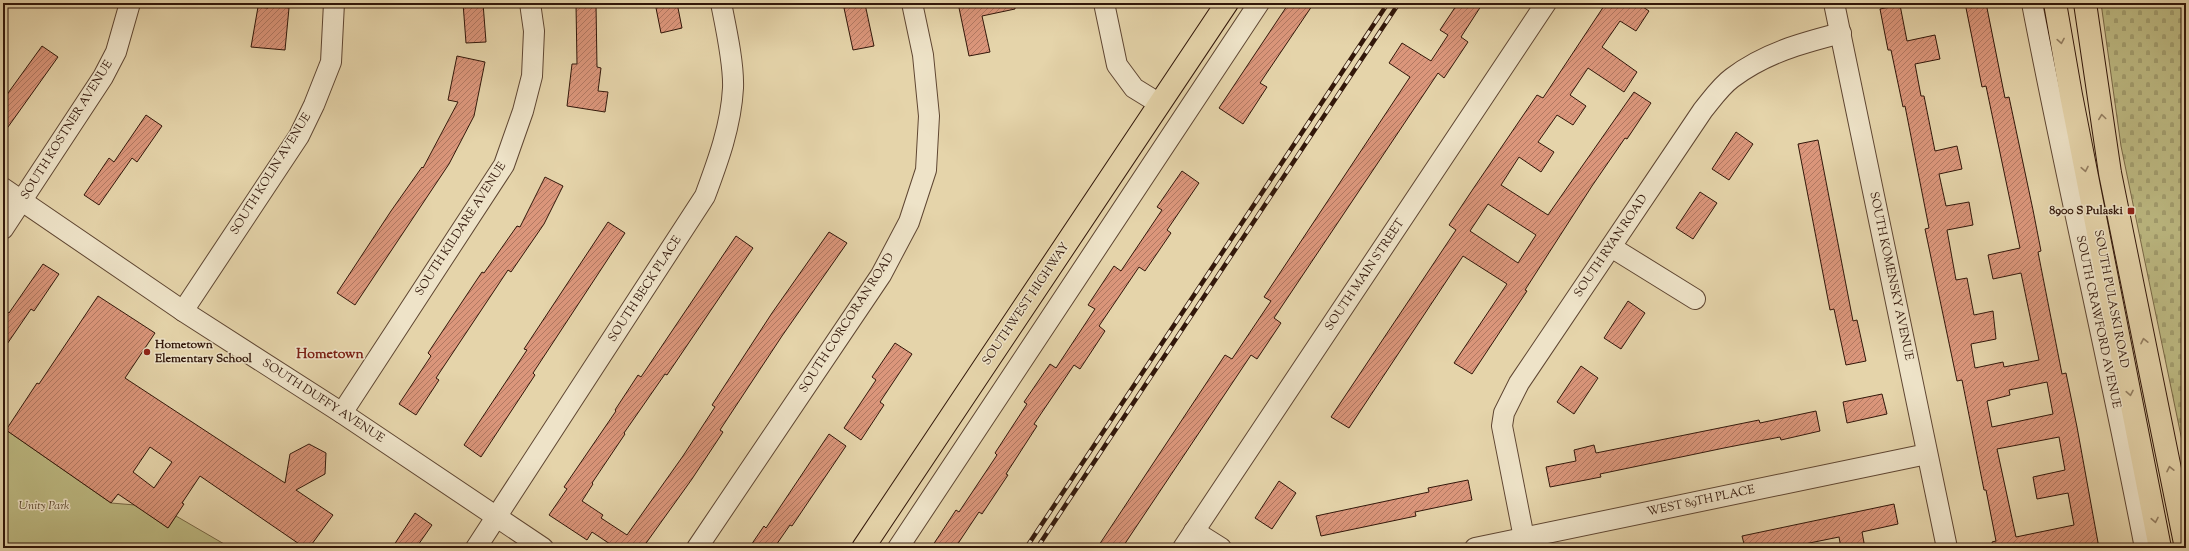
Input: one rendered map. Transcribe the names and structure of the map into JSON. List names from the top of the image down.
{
  "streets": {
    "main road": ["SOUTH PULASKI ROAD", "SOUTHWEST HIGHWAY"],
    "street": [
      "SOUTH KOSTNER AVENUE",
      "SOUTH KOLIN AVENUE",
      "SOUTH KILDARE AVENUE",
      "SOUTH RYAN ROAD",
      "SOUTH MAIN STREET",
      "SOUTH KOMENSKY AVENUE",
      "SOUTH BECK PLACE",
      "SOUTH CRAWFORD AVENUE",
      "SOUTH CORCORAN ROAD",
      "SOUTH DUFFY AVENUE",
      "WEST 89TH PLACE"
    ]
  },
  "crossings": [
    ["SOUTH KOSTNER AVENUE", "SOUTH DUFFY AVENUE"],
    ["SOUTH KOLIN AVENUE", "SOUTH DUFFY AVENUE"],
    ["SOUTH KILDARE AVENUE", "SOUTH DUFFY AVENUE"],
    ["SOUTH RYAN ROAD", "SOUTH KOMENSKY AVENUE"],
    ["SOUTH RYAN ROAD", "WEST 89TH PLACE"],
    ["SOUTH KOMENSKY AVENUE", "WEST 89TH PLACE"],
    ["SOUTH BECK PLACE", "SOUTH DUFFY AVENUE"]
  ],
  "districts": ["Hometown"],
  "parks": ["Unity Park"],
  "places": {
    "transit": ["8900 S Pulaski"],
    "other": ["Hometown Elementary School"]
  }
}
